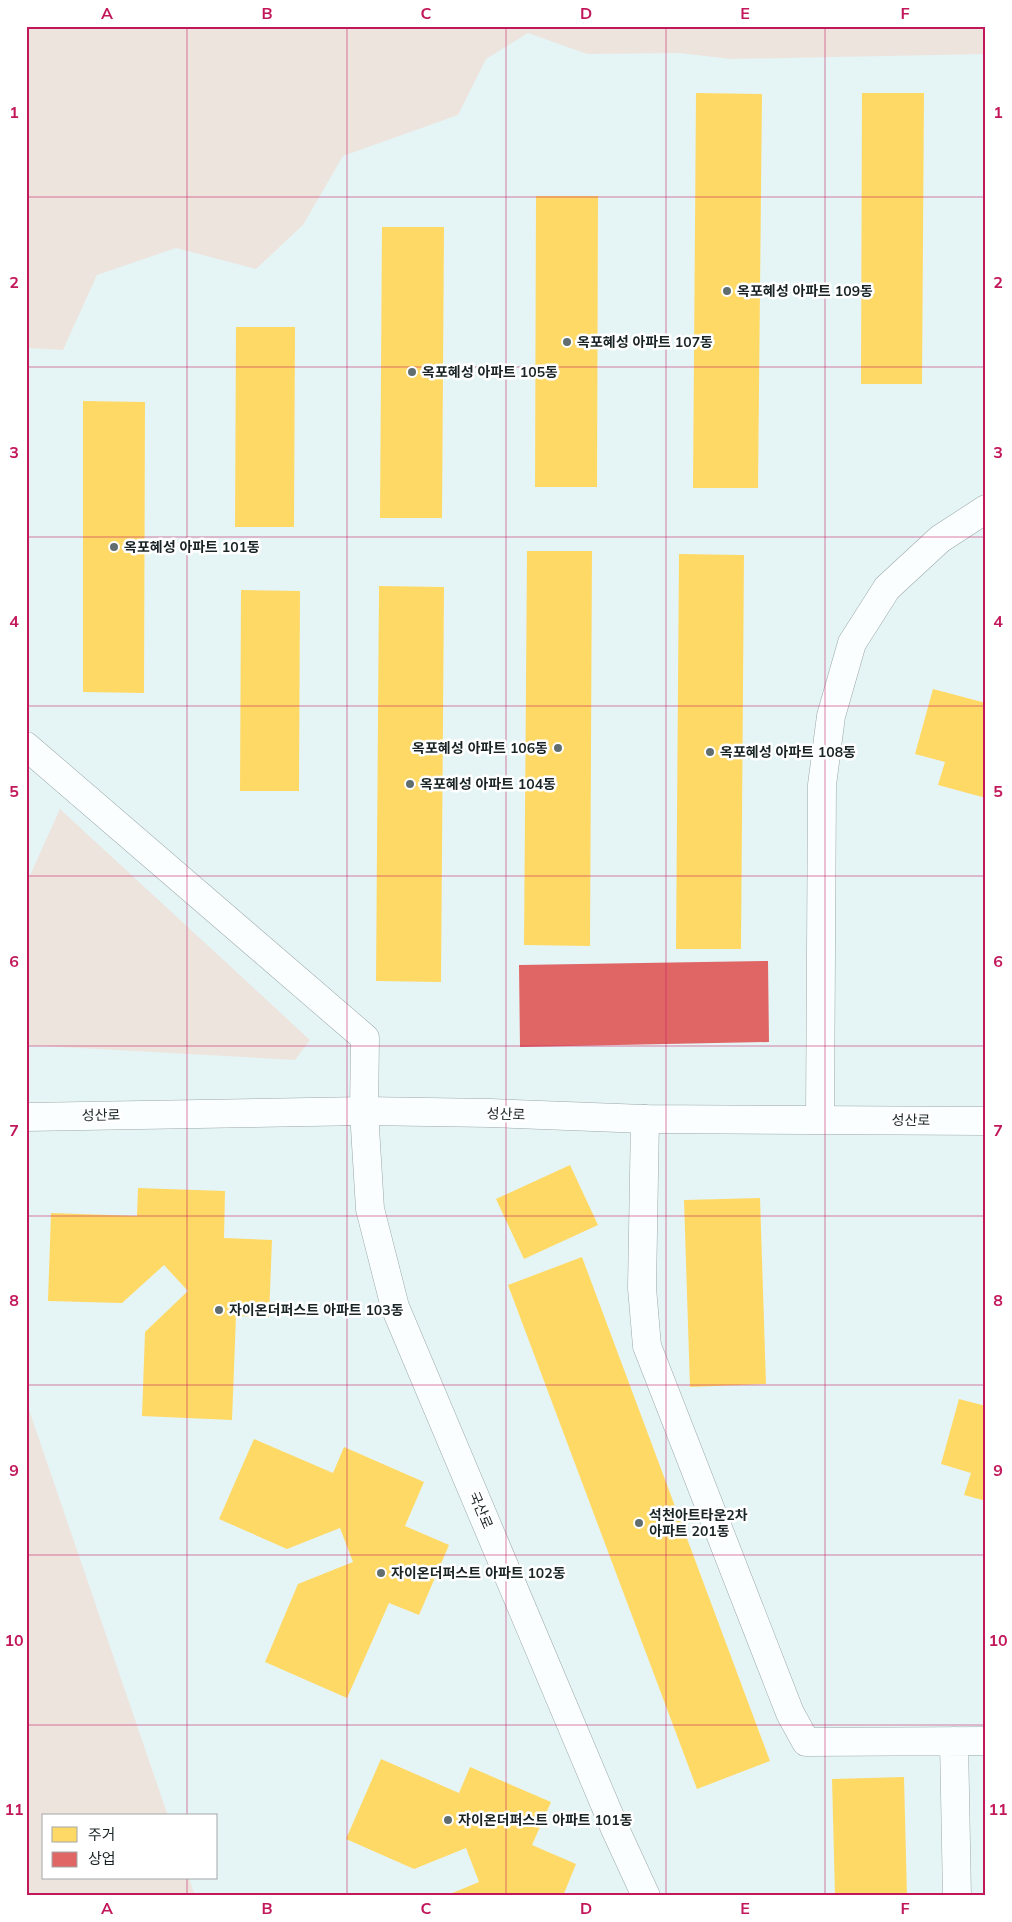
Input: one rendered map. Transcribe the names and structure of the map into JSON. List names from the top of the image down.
{
  "streets": {
    "street": ["성산로", "국산로"]
  },
  "crossings": [
    ["성산로", "국산로"]
  ],
  "places": [
    "옥포혜성 아파트 109동",
    "옥포혜성 아파트 107동",
    "옥포혜성 아파트 105동",
    "옥포혜성 아파트 101동",
    "옥포혜성 아파트 106동",
    "옥포혜성 아파트 108동",
    "옥포혜성 아파트 104동",
    "자이온더퍼스트 아파트 103동",
    "석천아트타운2차 아파트 201동",
    "자이온더퍼스트 아파트 102동",
    "자이온더퍼스트 아파트 101동"
  ],
  "legend": ["주거", "상업"],
  "grid": {
    "columns": [
      "A",
      "B",
      "C",
      "D",
      "E",
      "F"
    ],
    "rows": [
      "1",
      "2",
      "3",
      "4",
      "5",
      "6",
      "7",
      "8",
      "9",
      "10",
      "11"
    ]
  }
}
